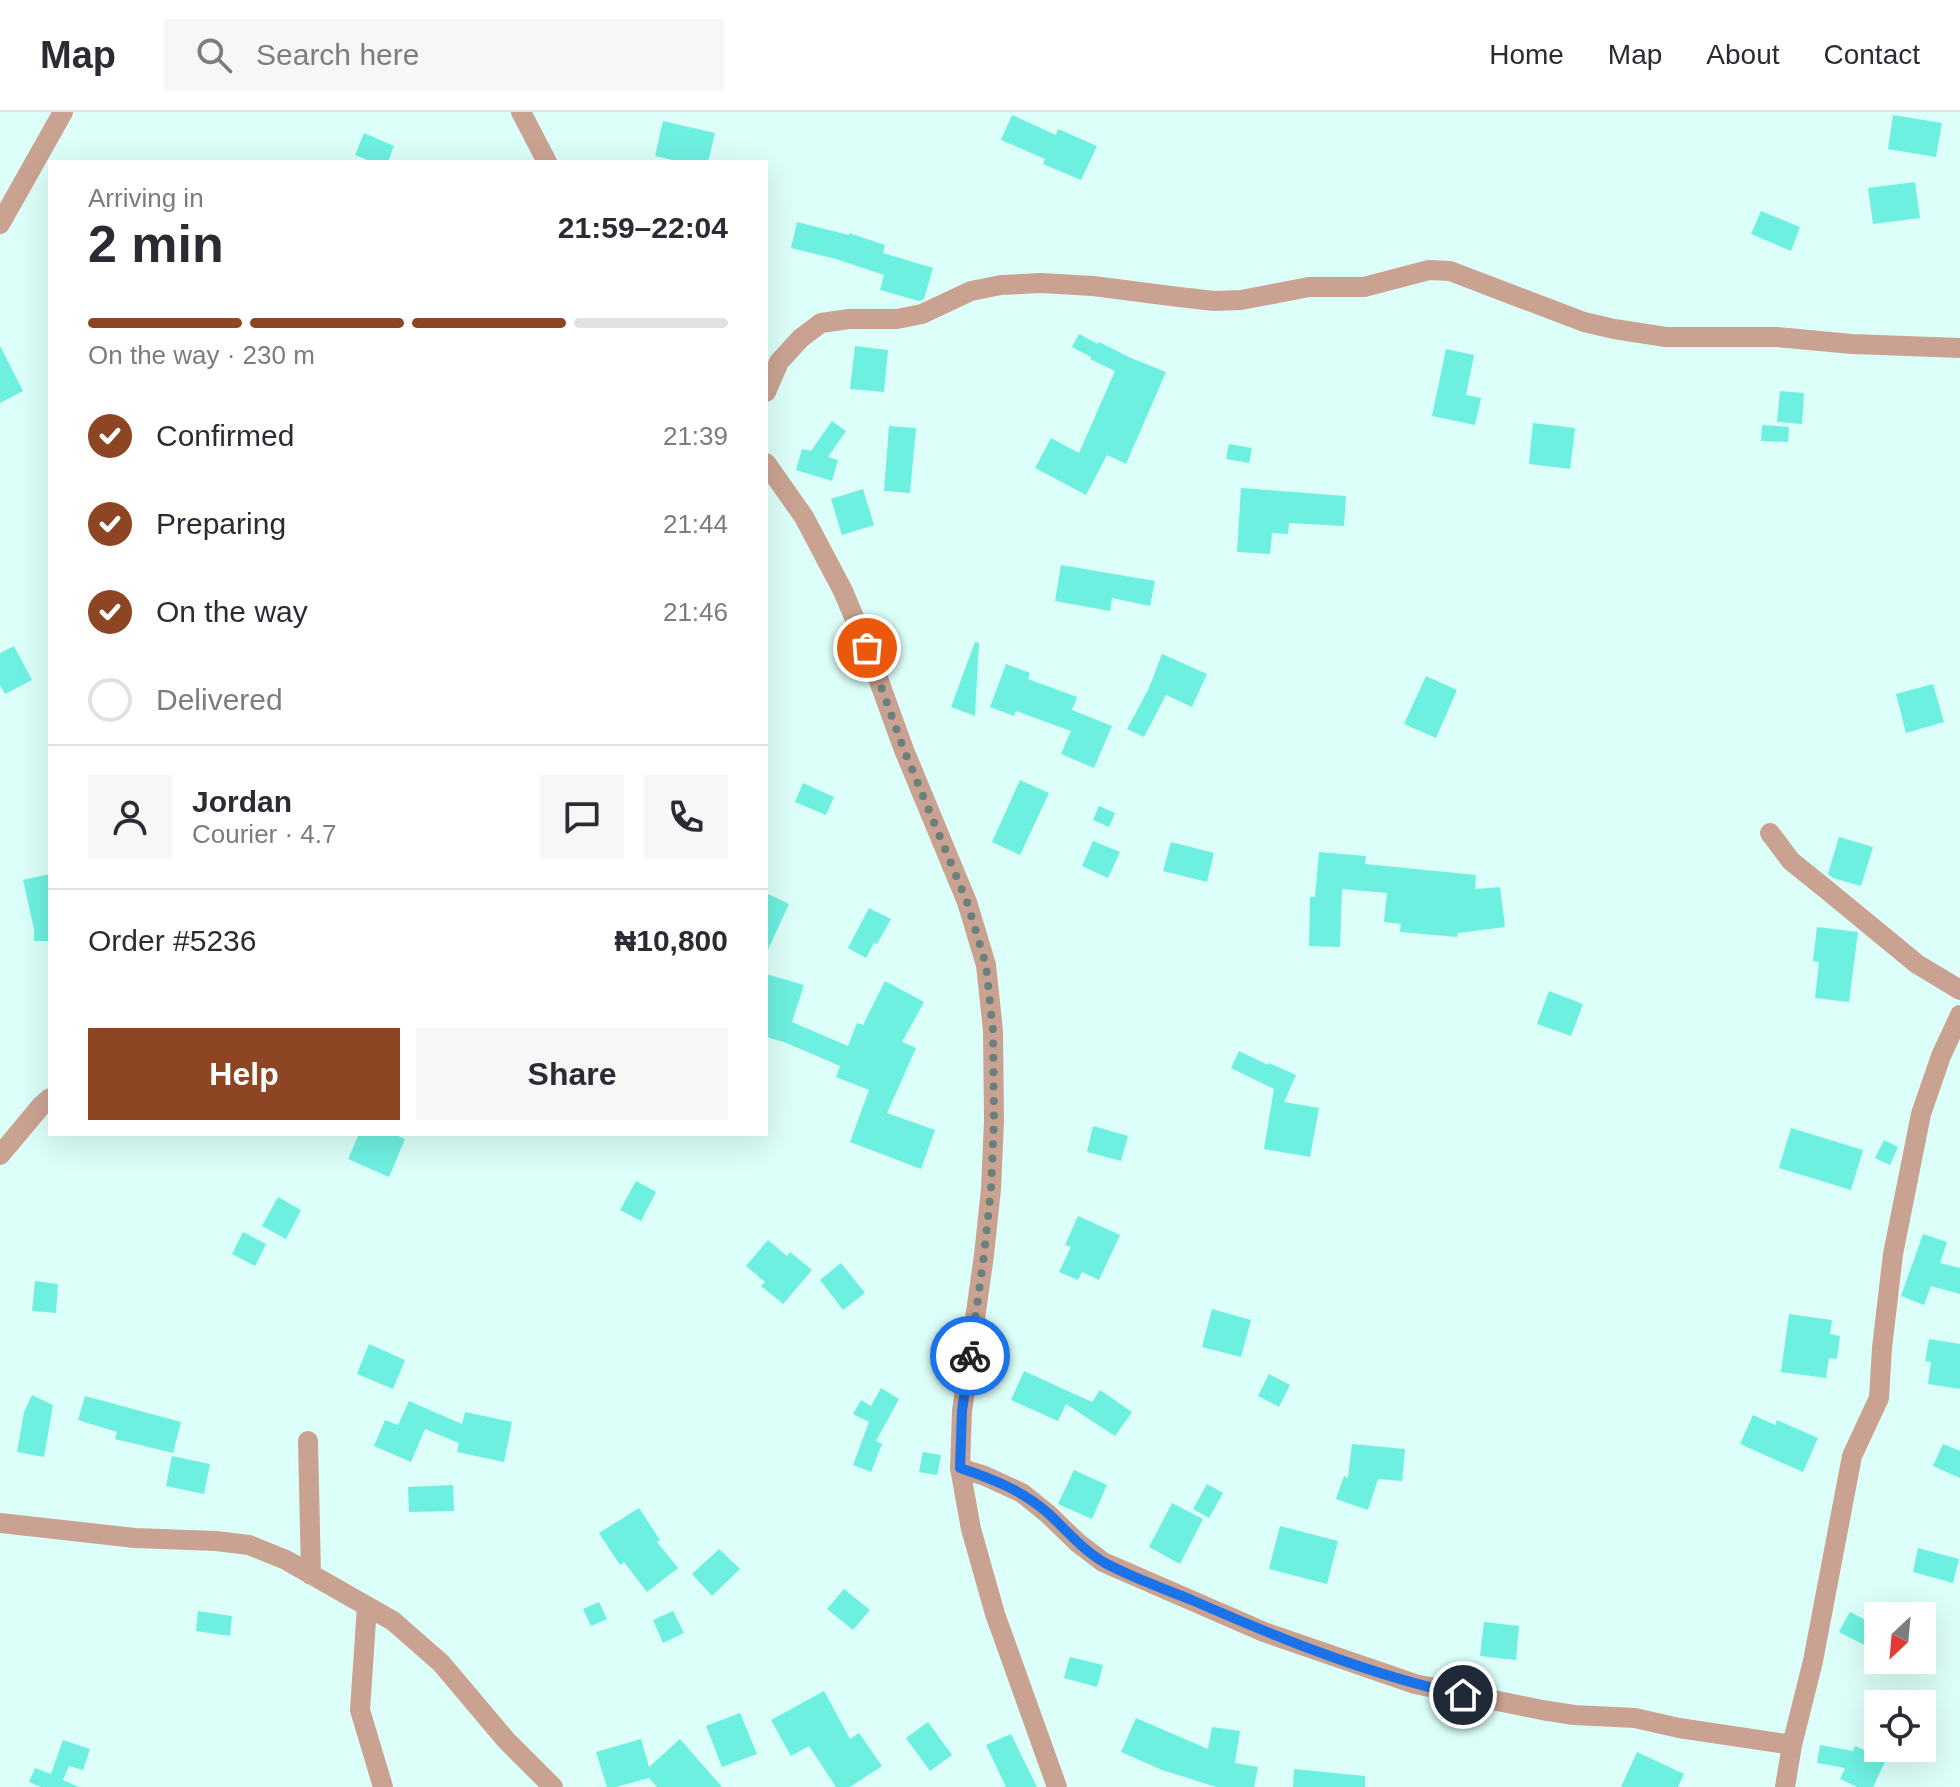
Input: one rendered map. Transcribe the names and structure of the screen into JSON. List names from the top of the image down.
{
  "north": "bottom left",
  "page": {
    "header": "Map",
    "search": "Search here",
    "nav": [
      "Home",
      "Map",
      "About",
      "Contact"
    ],
    "heading": ["2 min", "Arriving in", "21:59–22:04"],
    "panel": [
      "Jordan",
      "Courier · 4.7",
      "Order #5236",
      "₦10,800"
    ],
    "bar": "On the way · 230 m",
    "list": [
      ["Confirmed", "21:39"],
      ["Preparing", "21:44"],
      ["On the way", "21:46"],
      "Delivered"
    ],
    "buttons": ["Help", "Share"]
  }
}
